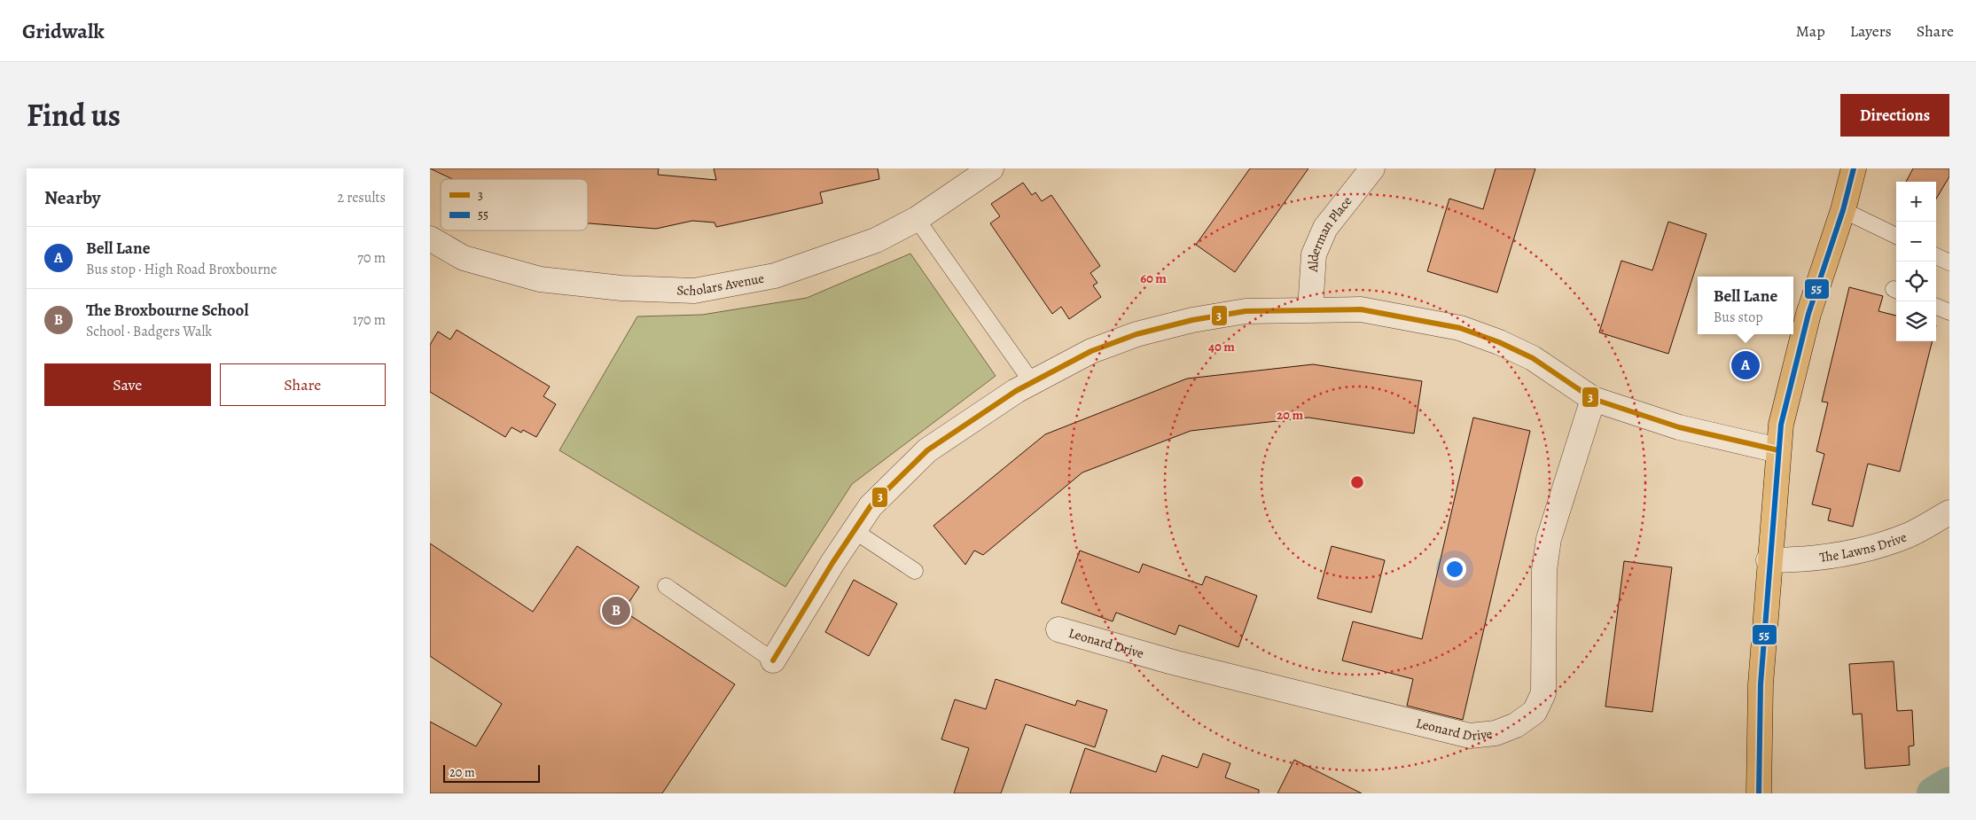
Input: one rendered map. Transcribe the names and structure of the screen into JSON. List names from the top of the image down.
{
  "streets": {
    "street": [
      "Alderman Place",
      "Scholars Avenue",
      "The Lawns Drive",
      "Leonard Drive"
    ]
  },
  "lines": ["transit line 55", "transit line 3"],
  "legend": ["3", "55"],
  "scale_bar": "20 m",
  "page": {
    "header": "Gridwalk",
    "nav": ["Map", "Layers", "Share"],
    "title": "Find us",
    "buttons": [
      "Directions",
      ["Save", "Share"]
    ],
    "heading": ["Nearby", "2 results"],
    "map_buttons": ["+", "−"],
    "list": [
      {
        "mark": "A",
        "name": "Bell Lane",
        "note": "Bus stop · High Road Broxbourne",
        "value": "70 m"
      },
      {
        "mark": "B",
        "name": "The Broxbourne School",
        "note": "School · Badgers Walk",
        "value": "170 m"
      }
    ],
    "popup": ["Bell Lane", "Bus stop"],
    "pins": ["A", "B"],
    "scale": "20 m"
  },
  "rings": ["60 m", "40 m", "20 m"]
}
